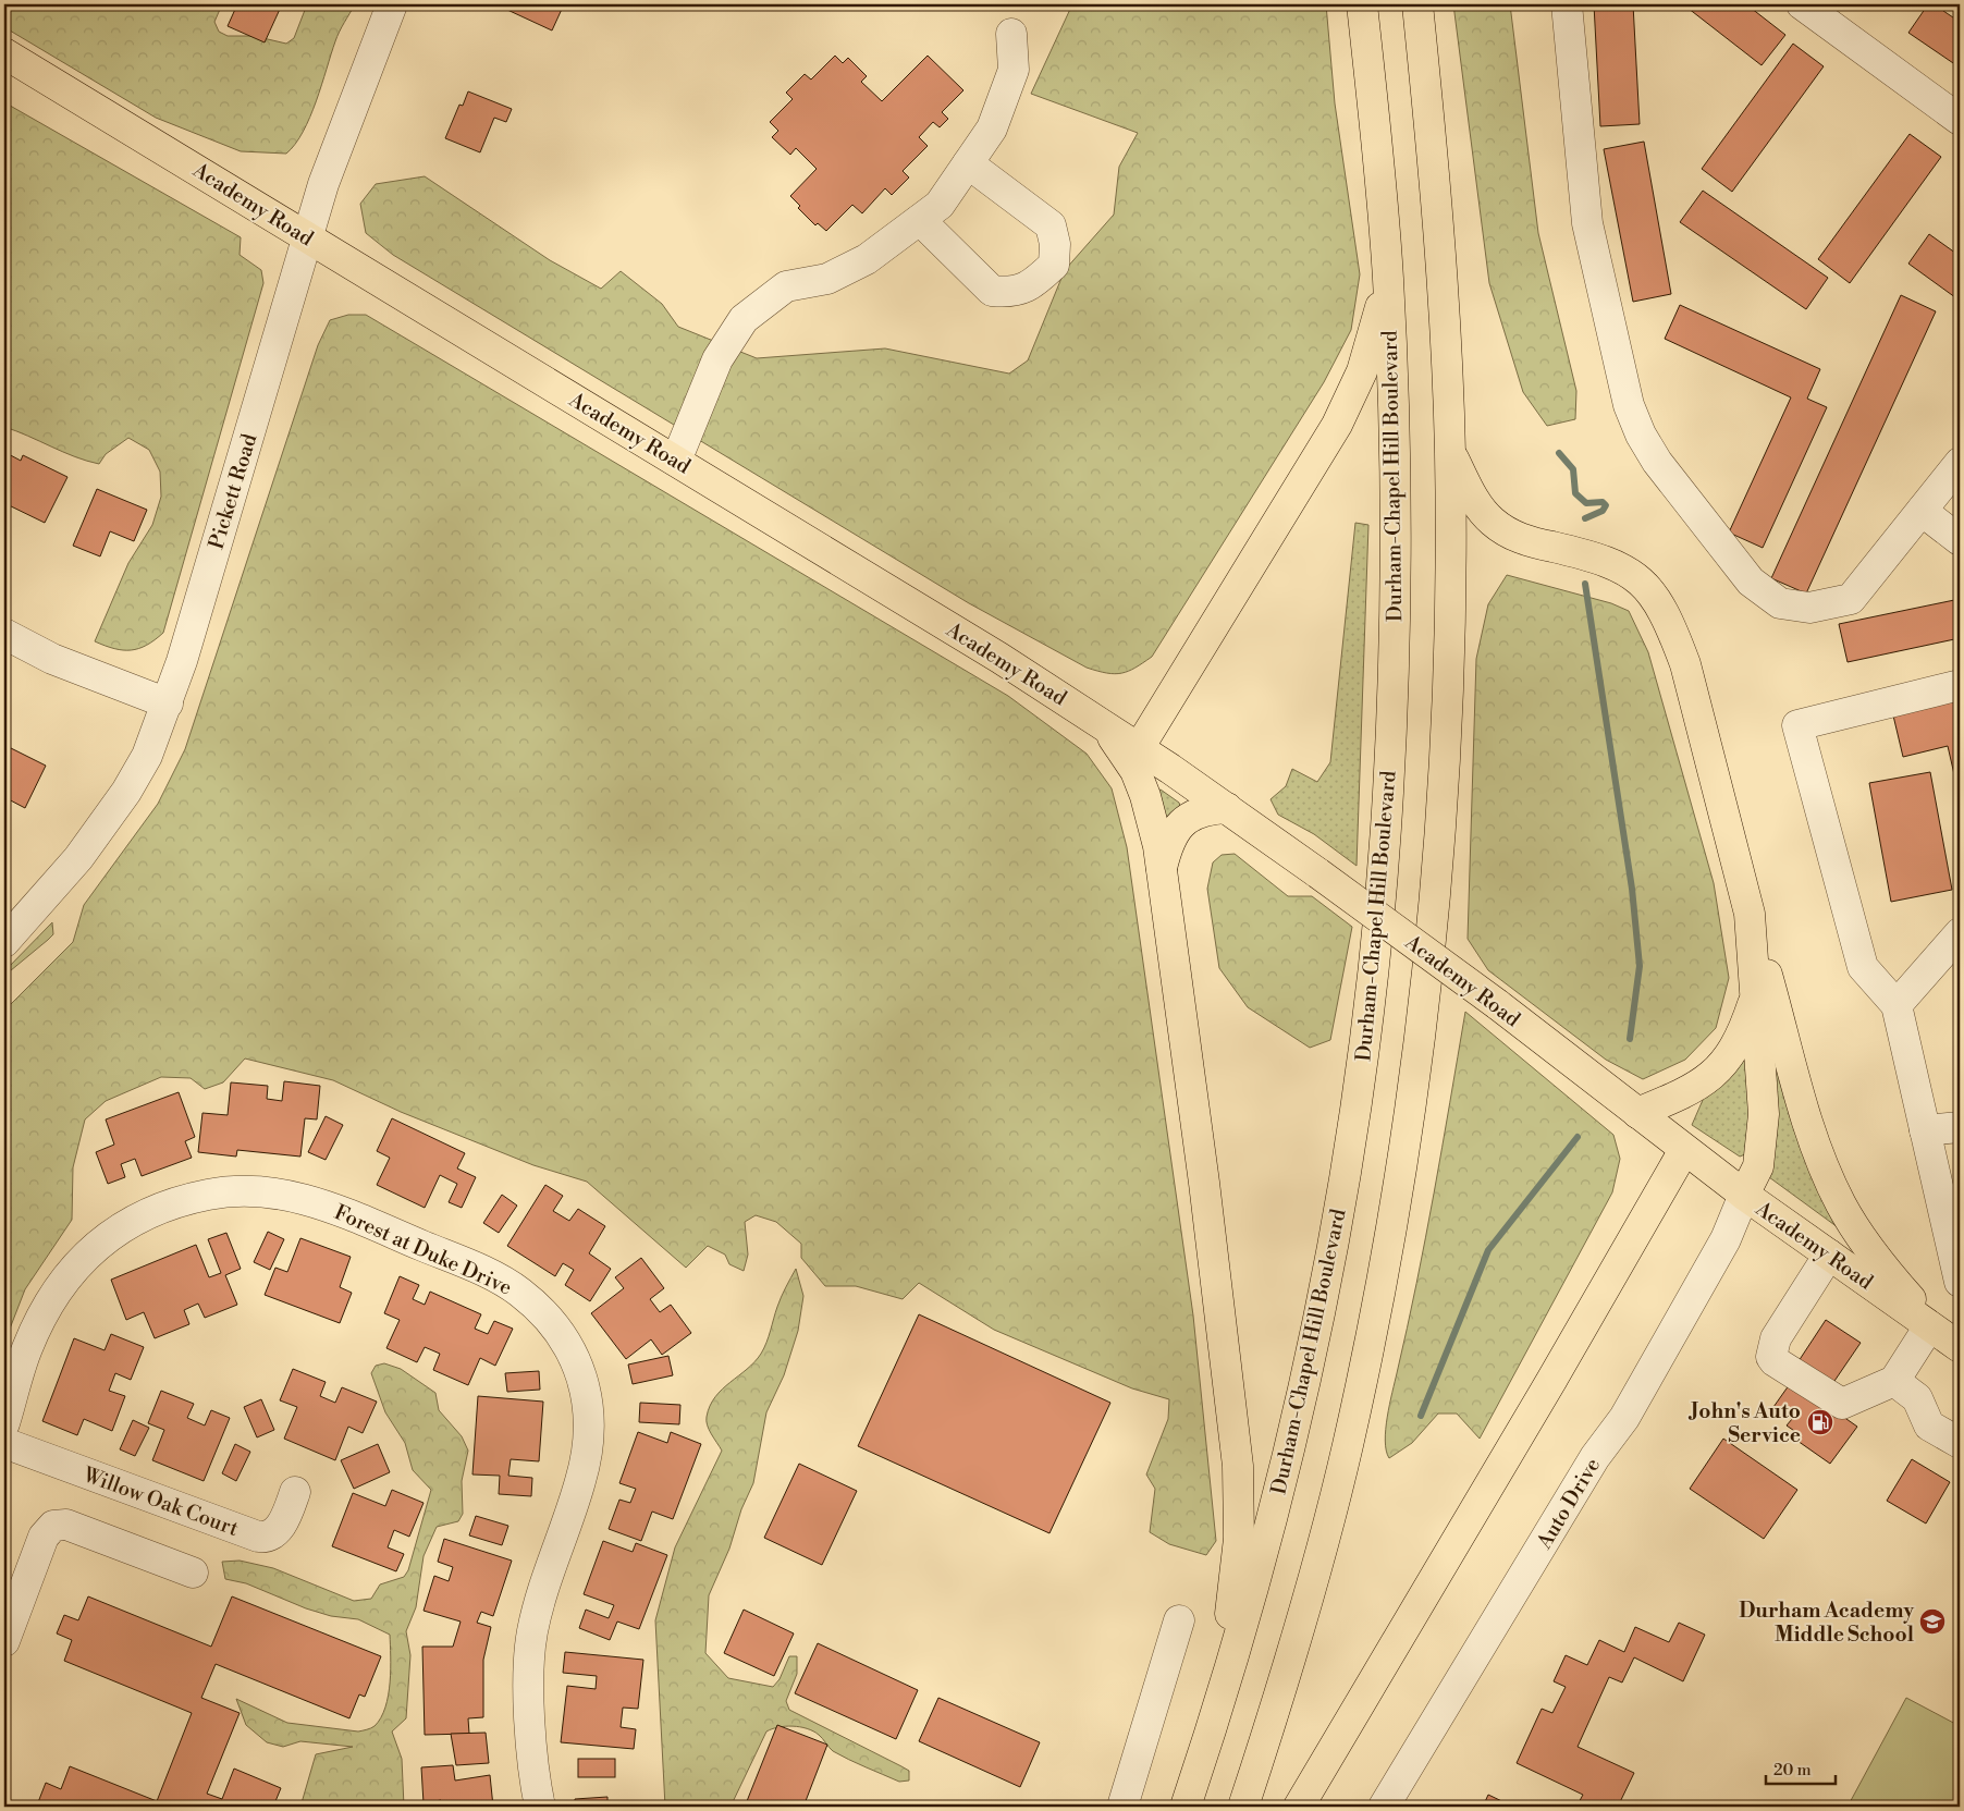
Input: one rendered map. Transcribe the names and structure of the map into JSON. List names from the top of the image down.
{
  "streets": {
    "main road": ["Academy Road", "Durham-Chapel Hill Boulevard"],
    "street": [
      "Pickett Road",
      "Forest at Duke Drive",
      "Willow Oak Court",
      "Auto Drive"
    ]
  },
  "crossings": [
    ["Academy Road", "Pickett Road"],
    ["Academy Road", "Auto Drive"]
  ],
  "places": {
    "fuel station": ["John's Auto Service"],
    "school or university": ["Durham Academy Middle School"]
  },
  "scale_bar": "20 m"
}
